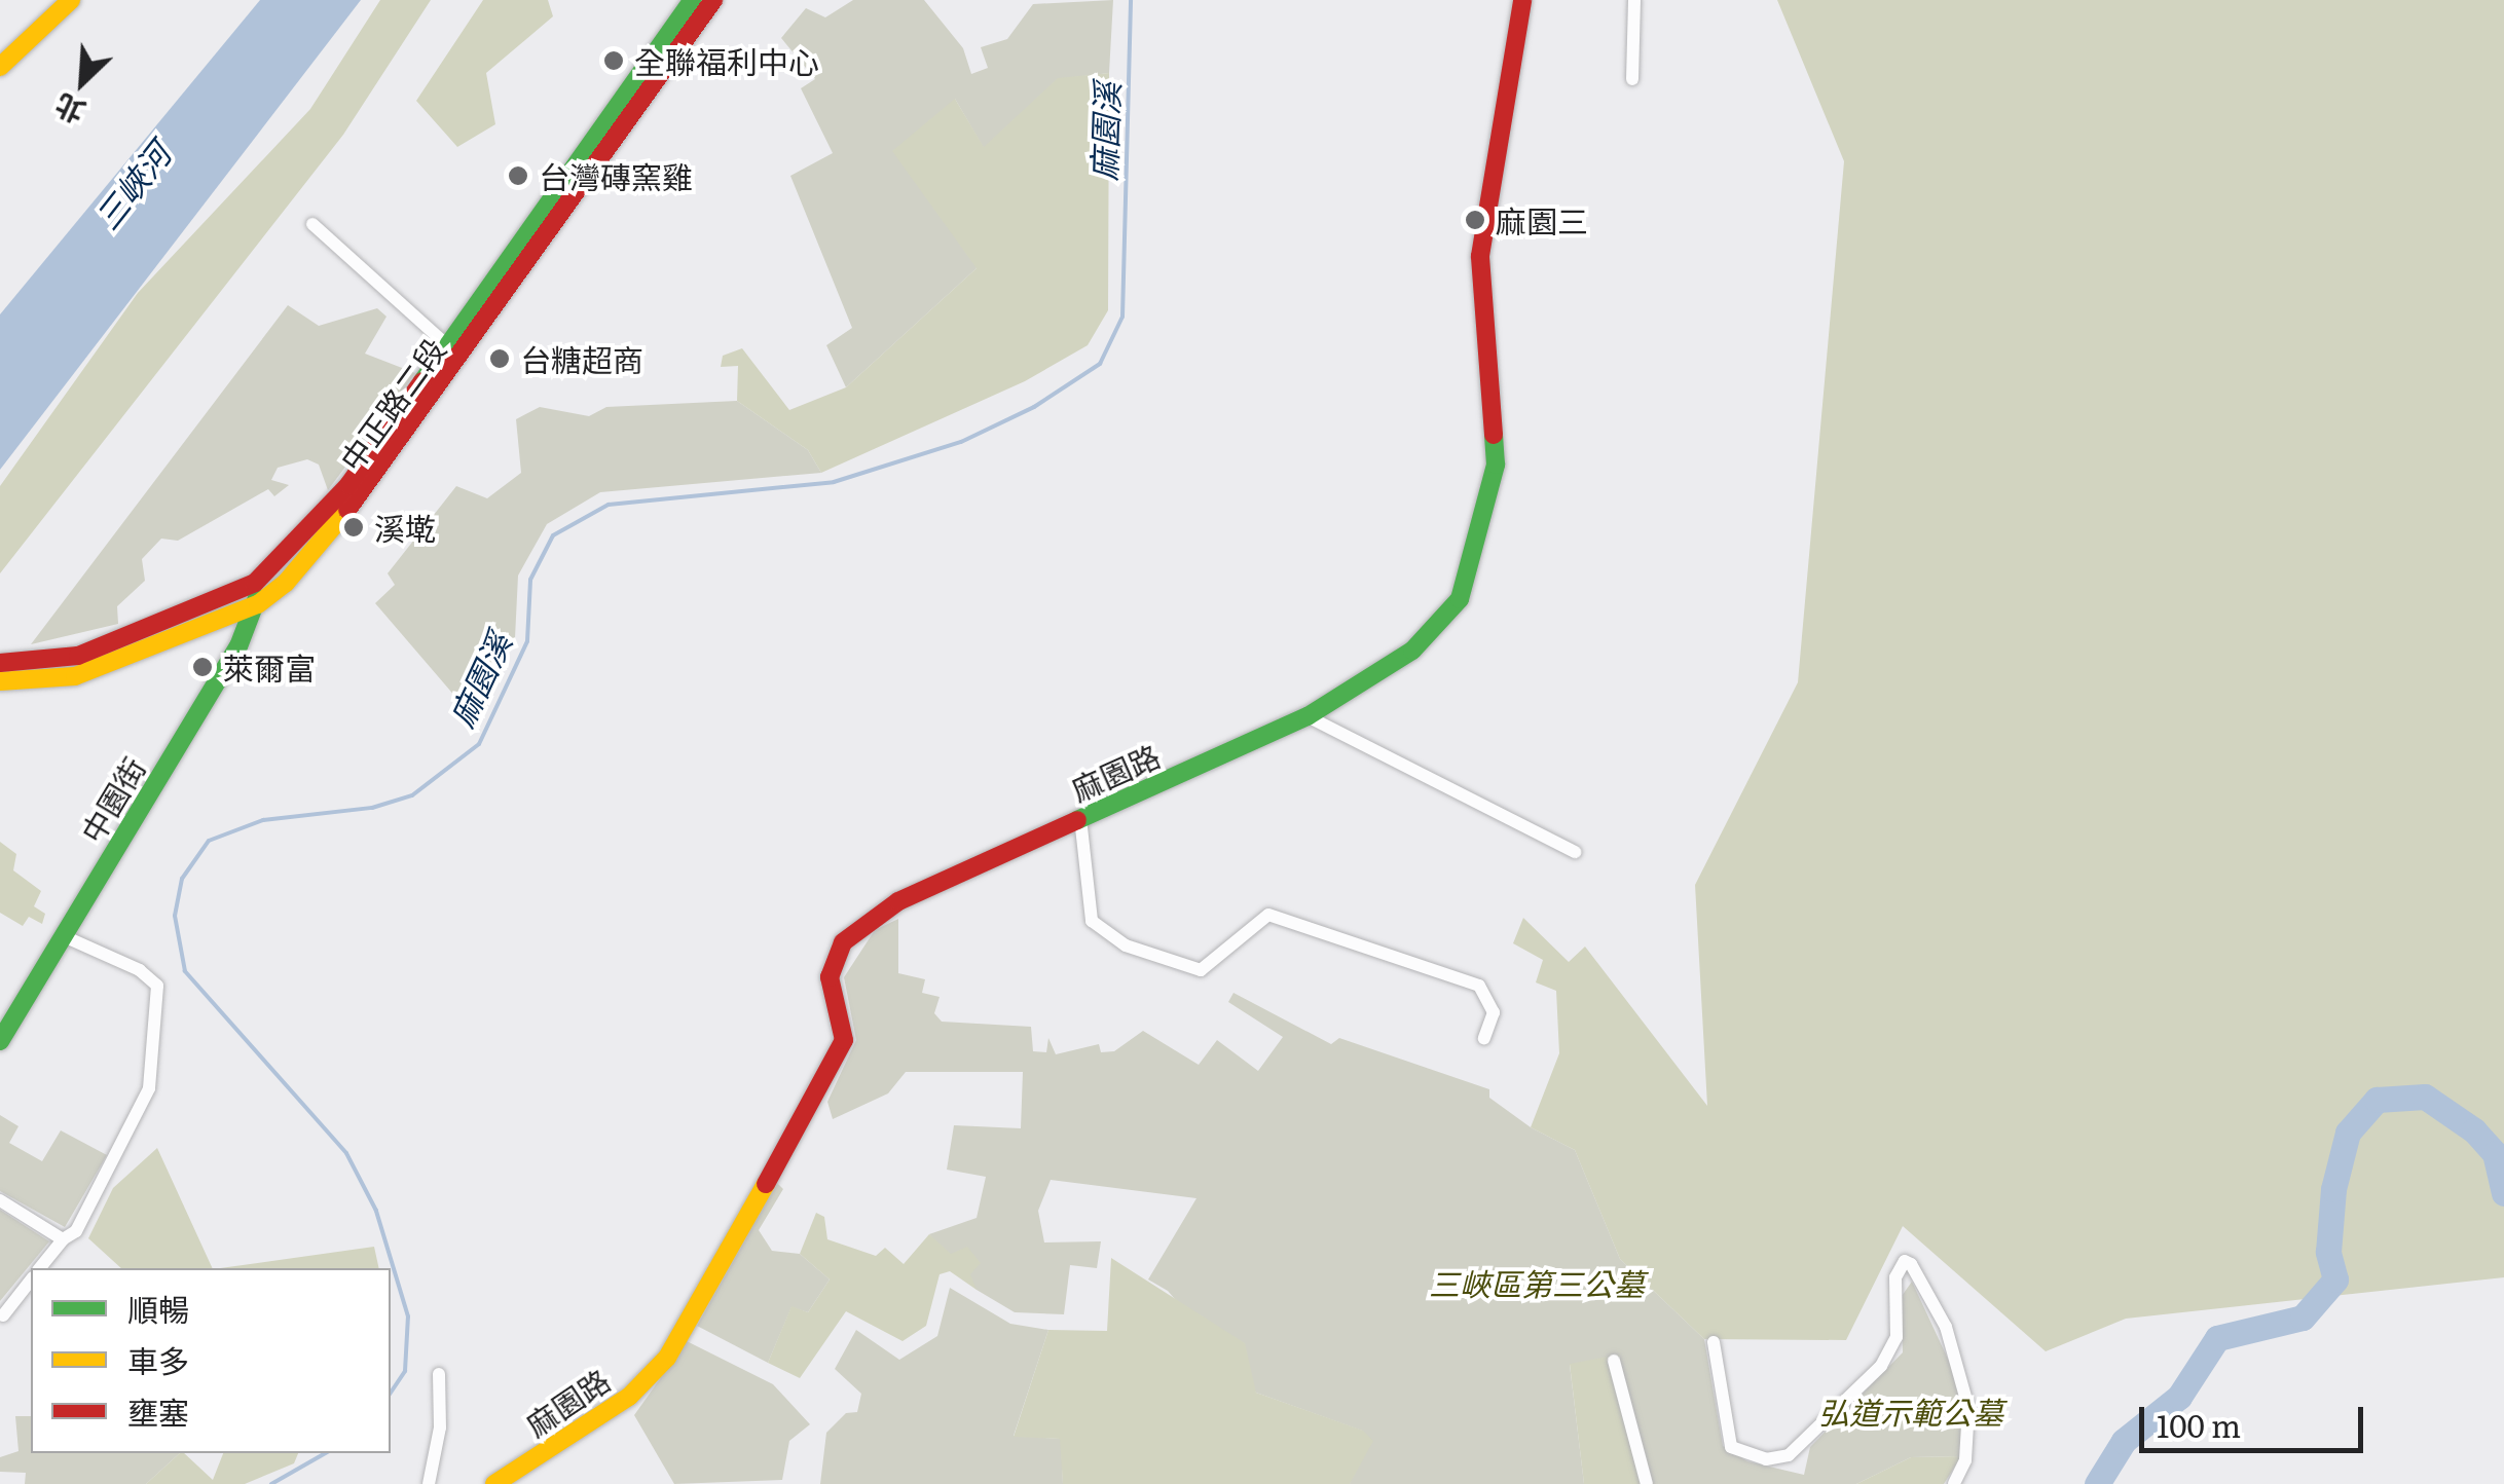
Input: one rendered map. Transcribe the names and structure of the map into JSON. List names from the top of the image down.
{
  "streets": {
    "street": ["中正路二段", "麻園路", "中園街"]
  },
  "crossings": [
    ["中正路二段", "中園街"]
  ],
  "water": ["麻園溪", "三峽河"],
  "parks": ["三峽區第三公墓", "弘道示範公墓"],
  "places": [
    "全聯福利中心",
    "台灣磚窯雞",
    "麻園三",
    "台糖超商",
    "溪墘",
    "萊爾富"
  ],
  "legend": ["順暢", "車多", "壅塞"],
  "scale_bar": "100 m",
  "north": "bottom left"
}
